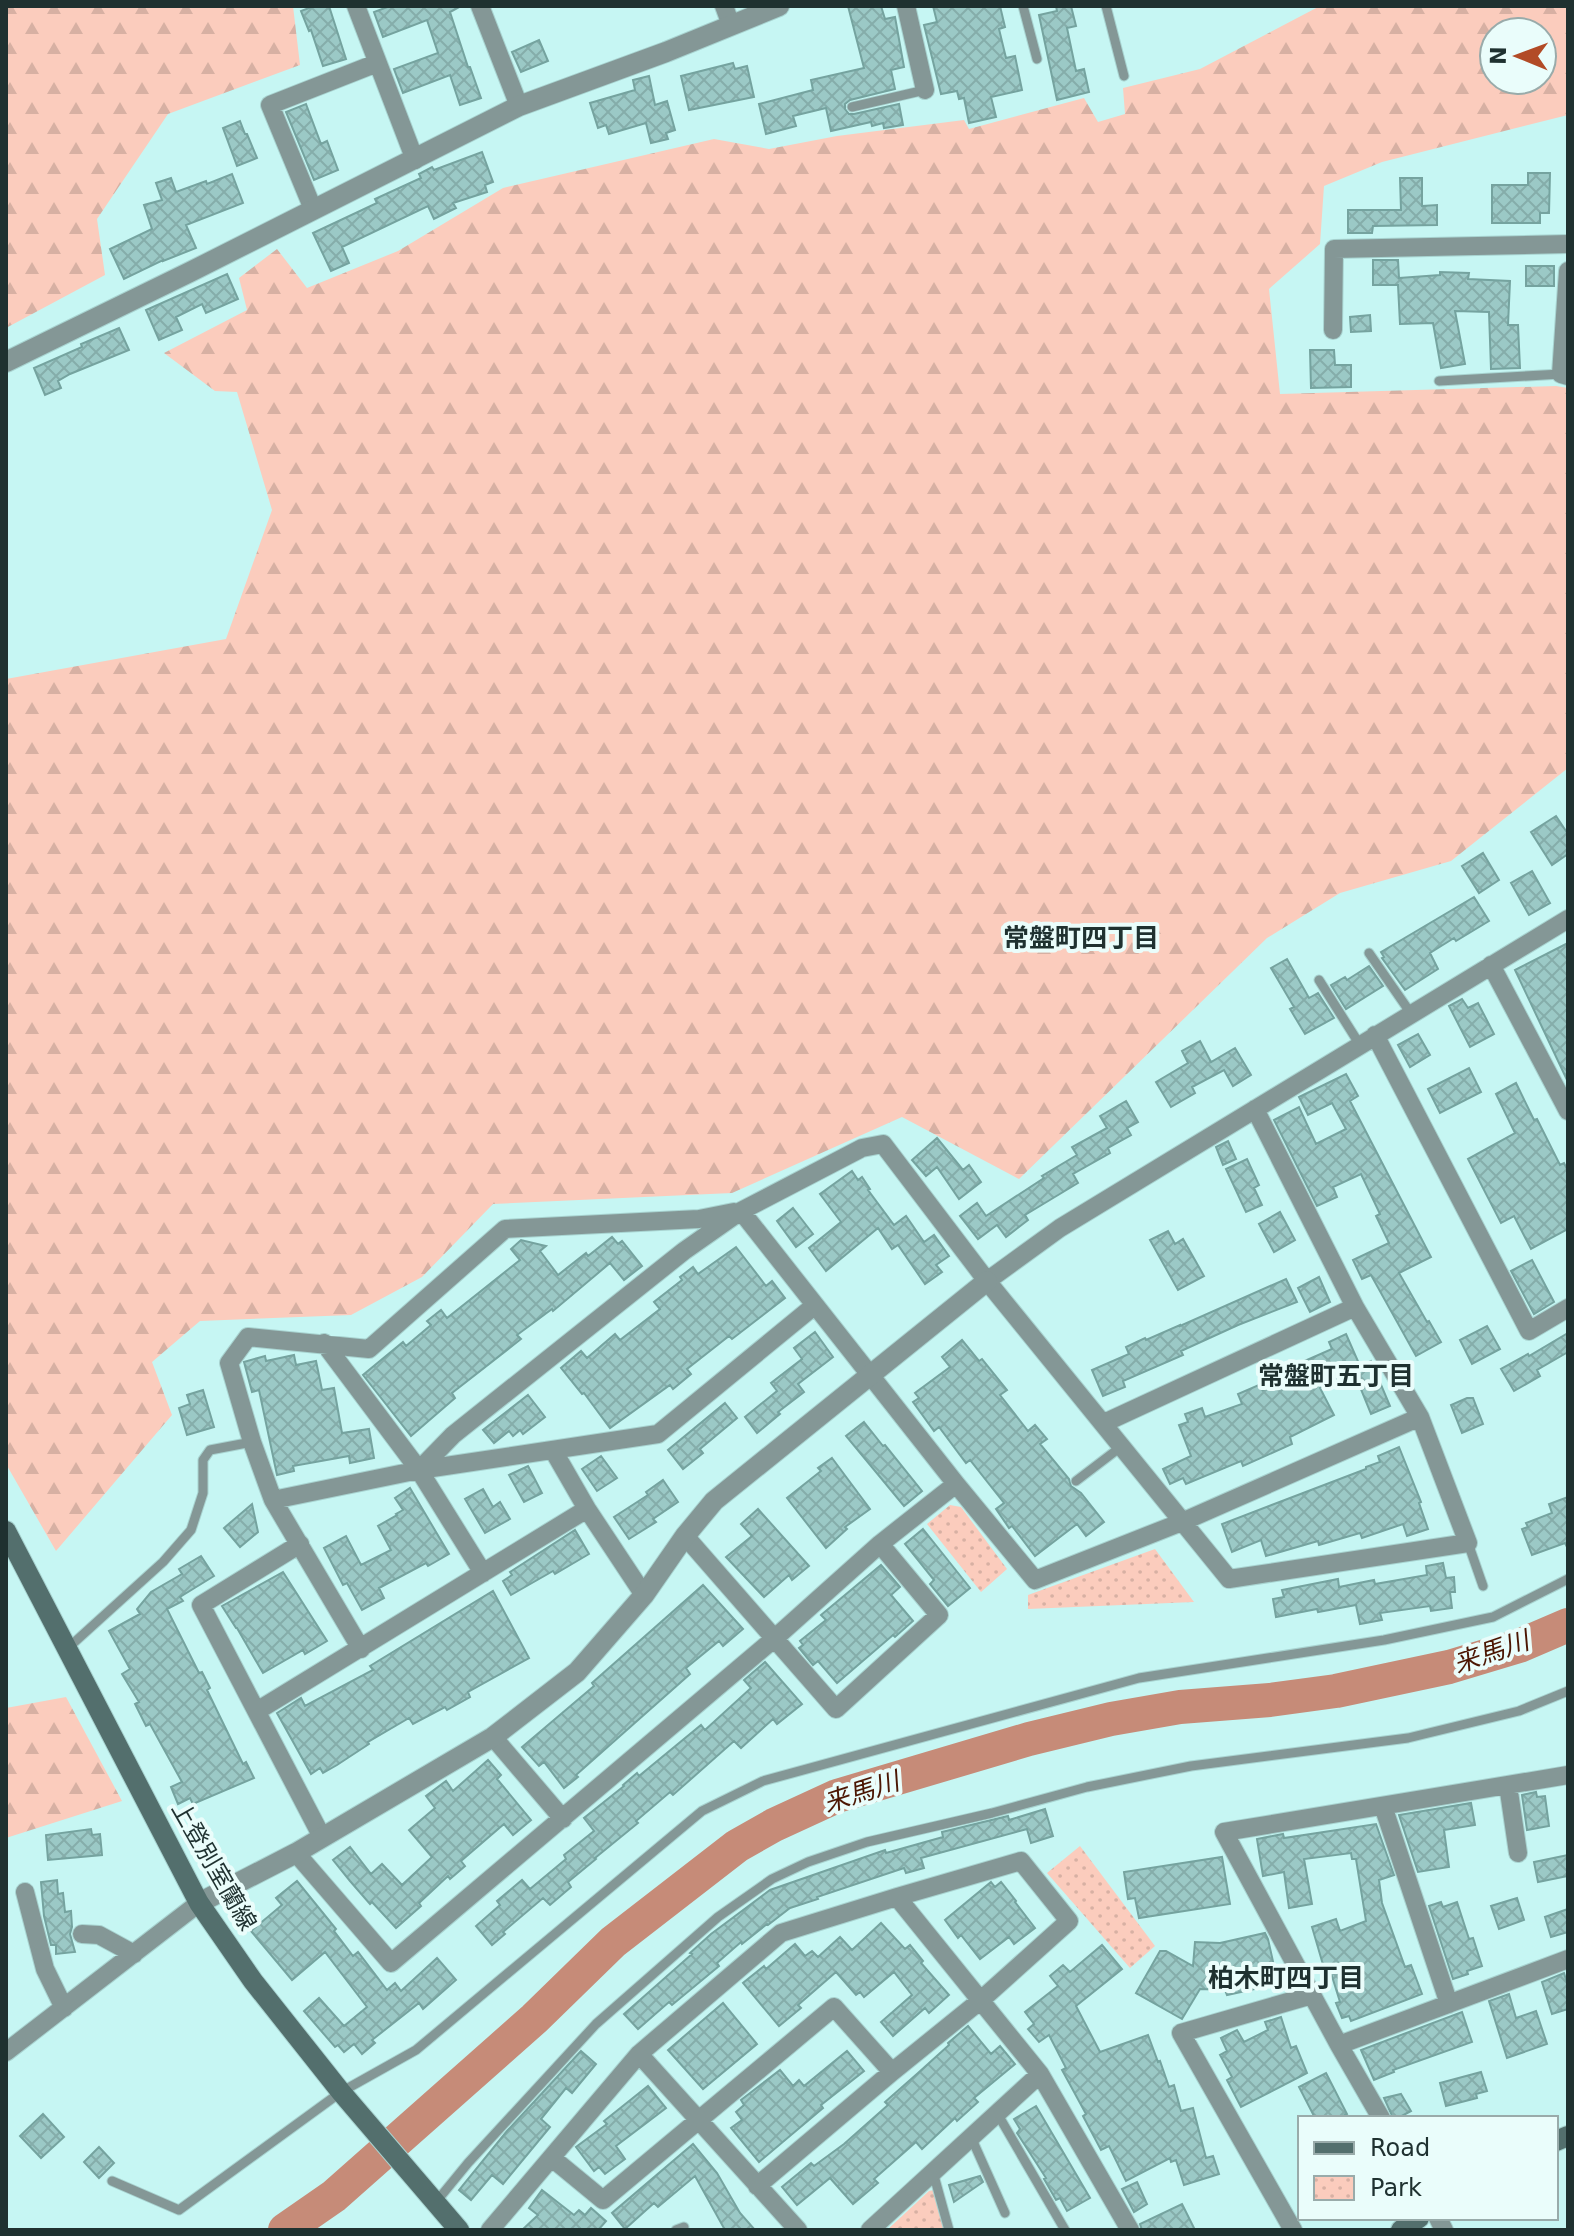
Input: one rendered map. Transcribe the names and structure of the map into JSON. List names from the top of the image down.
{
  "streets": {
    "main road": ["上登別室蘭線"]
  },
  "districts": ["常盤町四丁目", "常盤町五丁目", "柏木町四丁目"],
  "water": ["来馬川"],
  "legend": ["Road", "Park"],
  "north": "left"
}
